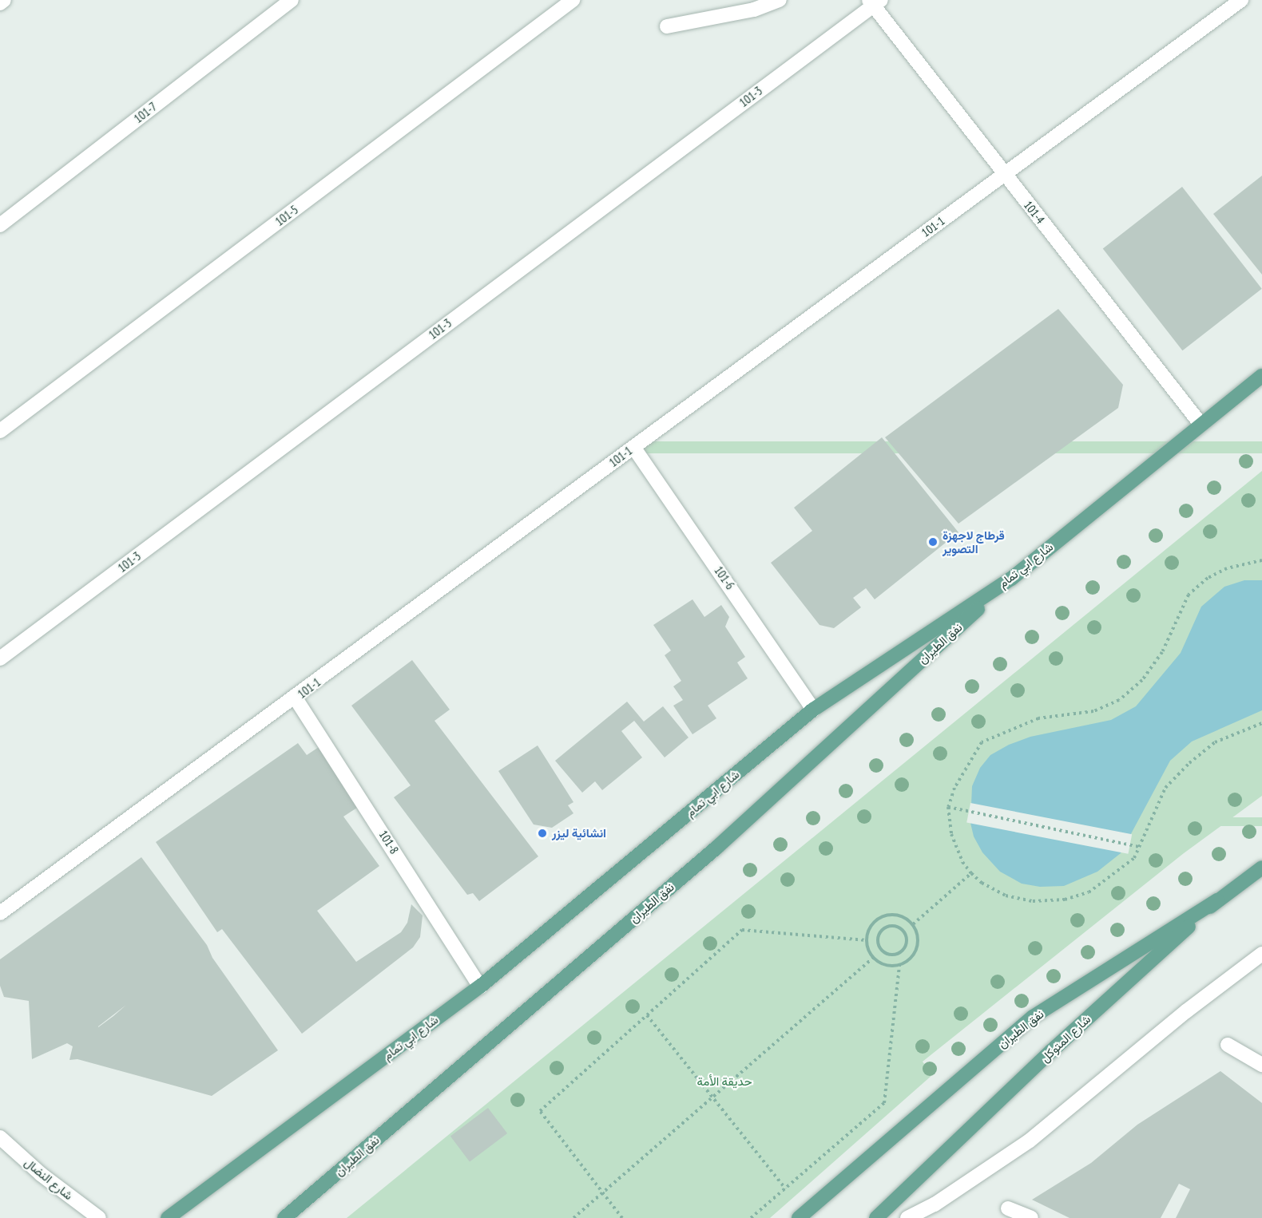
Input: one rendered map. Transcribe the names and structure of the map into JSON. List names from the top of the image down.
{
  "streets": {
    "main road": ["شارع ابي تمام", "نفق الطيران", "شارع المتوكل"],
    "street": [
      "101-3",
      "101-7",
      "101-4",
      "101-5",
      "101-1",
      "101-6",
      "101-8",
      "شارع النضال"
    ]
  },
  "crossings": [
    ["101-3", "101-4"],
    ["101-4", "101-1"],
    ["101-4", "شارع ابي تمام"],
    ["101-1", "101-6"],
    ["101-1", "101-8"],
    ["شارع ابي تمام", "101-6"],
    ["شارع ابي تمام", "نفق الطيران"],
    ["شارع ابي تمام", "101-8"],
    ["نفق الطيران", "شارع المتوكل"]
  ],
  "parks": ["حديقة الأمة"],
  "places": ["قرطاج لاجهزة التصوير", "انشائية ليزر"]
}
